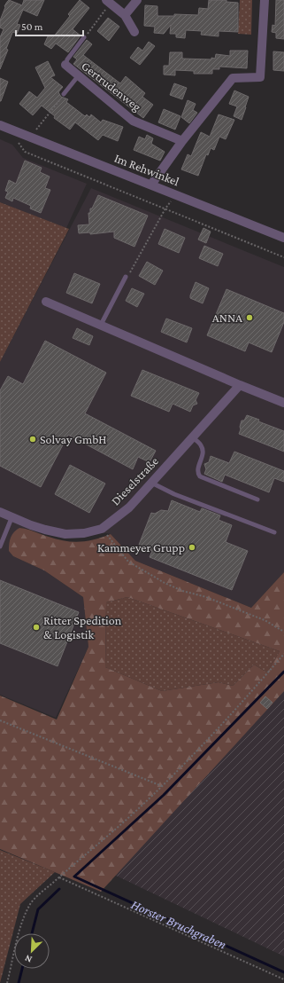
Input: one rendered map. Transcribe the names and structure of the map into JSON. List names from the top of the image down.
{
  "streets": {
    "street": ["Gertrudenweg", "Im Rehwinkel", "Dieselstraße"]
  },
  "water": ["Horster Bruchgraben"],
  "places": [
    "ANNA",
    "Solvay GmbH",
    "Kammeyer Grupp",
    "Ritter Spedition & Logistik"
  ],
  "scale_bar": "50 m",
  "north": "bottom left"
}
